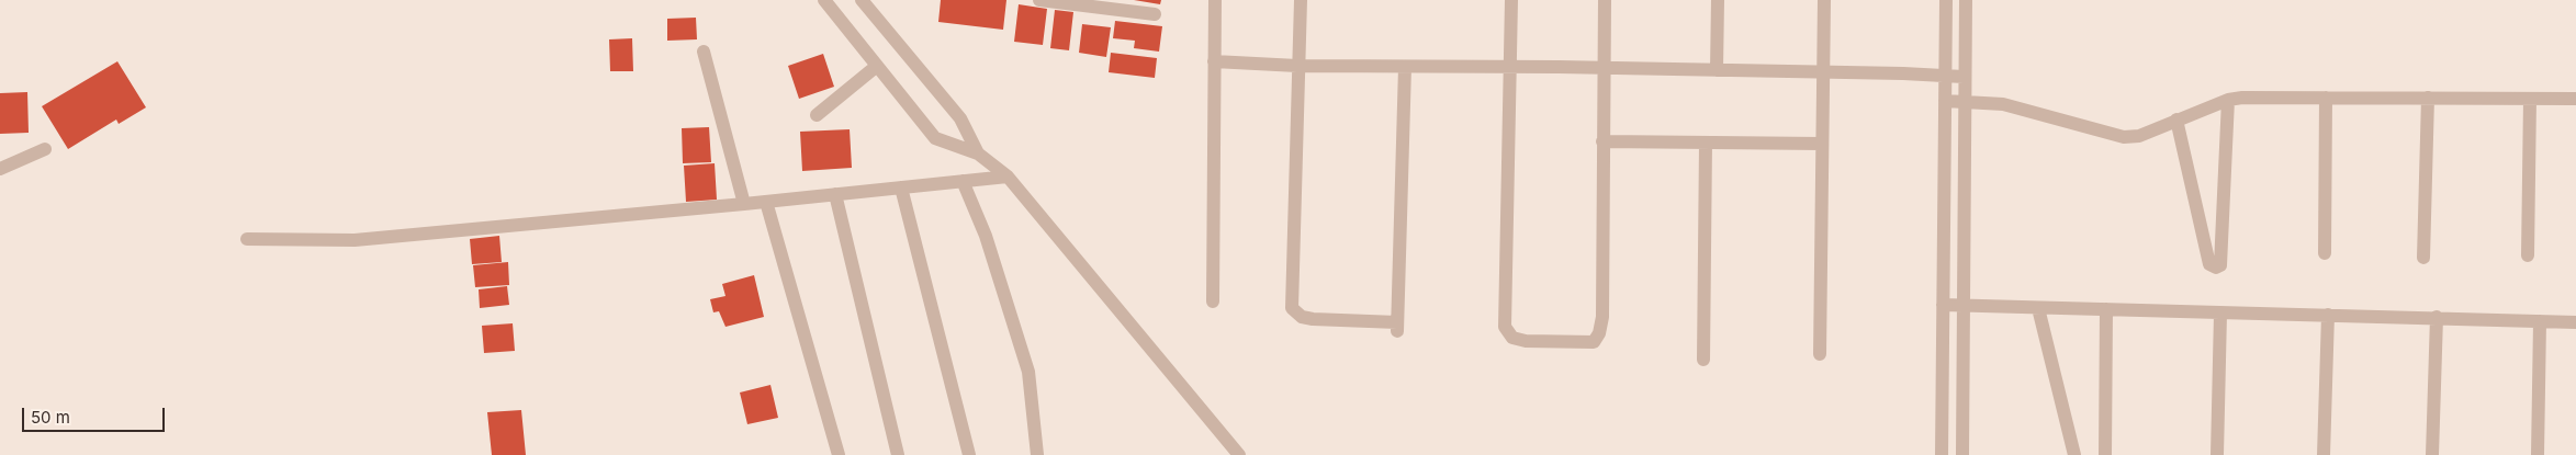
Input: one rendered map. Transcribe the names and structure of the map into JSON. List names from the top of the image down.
{
  "scale_bar": "50 m"
}
